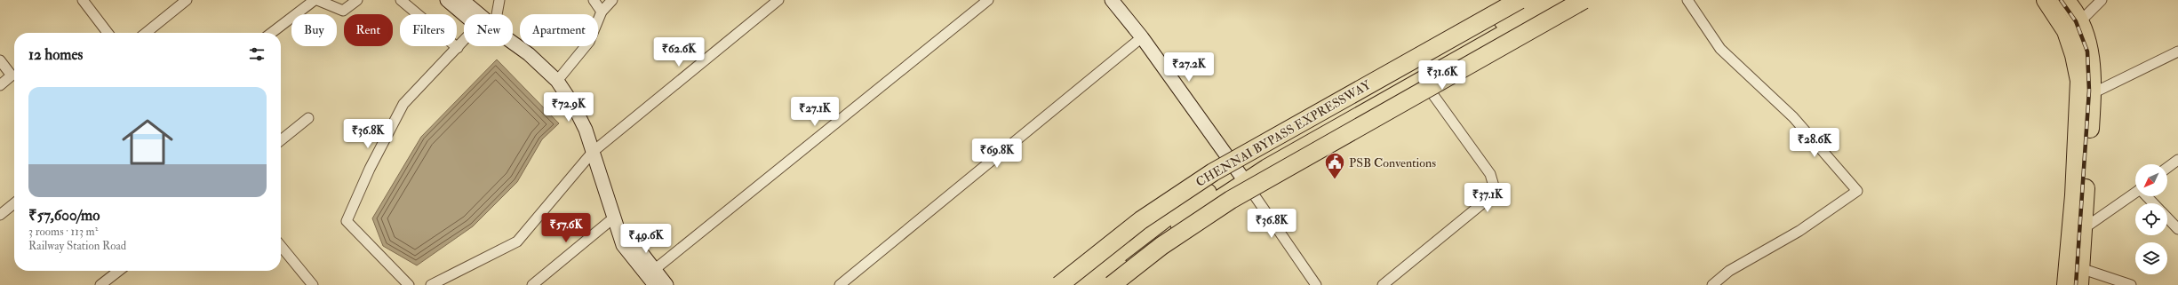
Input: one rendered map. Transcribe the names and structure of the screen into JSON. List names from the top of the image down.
{
  "streets": {
    "highway": ["CHENNAI BYPASS EXPRESSWAY"]
  },
  "places": {
    "public building": ["PSB Conventions"]
  },
  "north": "bottom left",
  "page": {
    "chip": [
      "Buy",
      "Rent",
      "Filters",
      "New",
      "Apartment"
    ],
    "heading": "12 homes",
    "price": [
      "₹62.6K",
      "₹27.2K",
      "₹31.6K",
      "₹72.9K",
      "₹27.1K",
      "₹36.8K",
      "₹28.6K",
      "₹69.8K",
      "₹37.1K",
      "₹36.8K",
      "₹57.6K",
      "₹49.6K"
    ],
    "list": [
      {
        "name": "₹57,600/mo",
        "note": "3 rooms · 113 m² · Railway Station Road"
      }
    ]
  }
}
